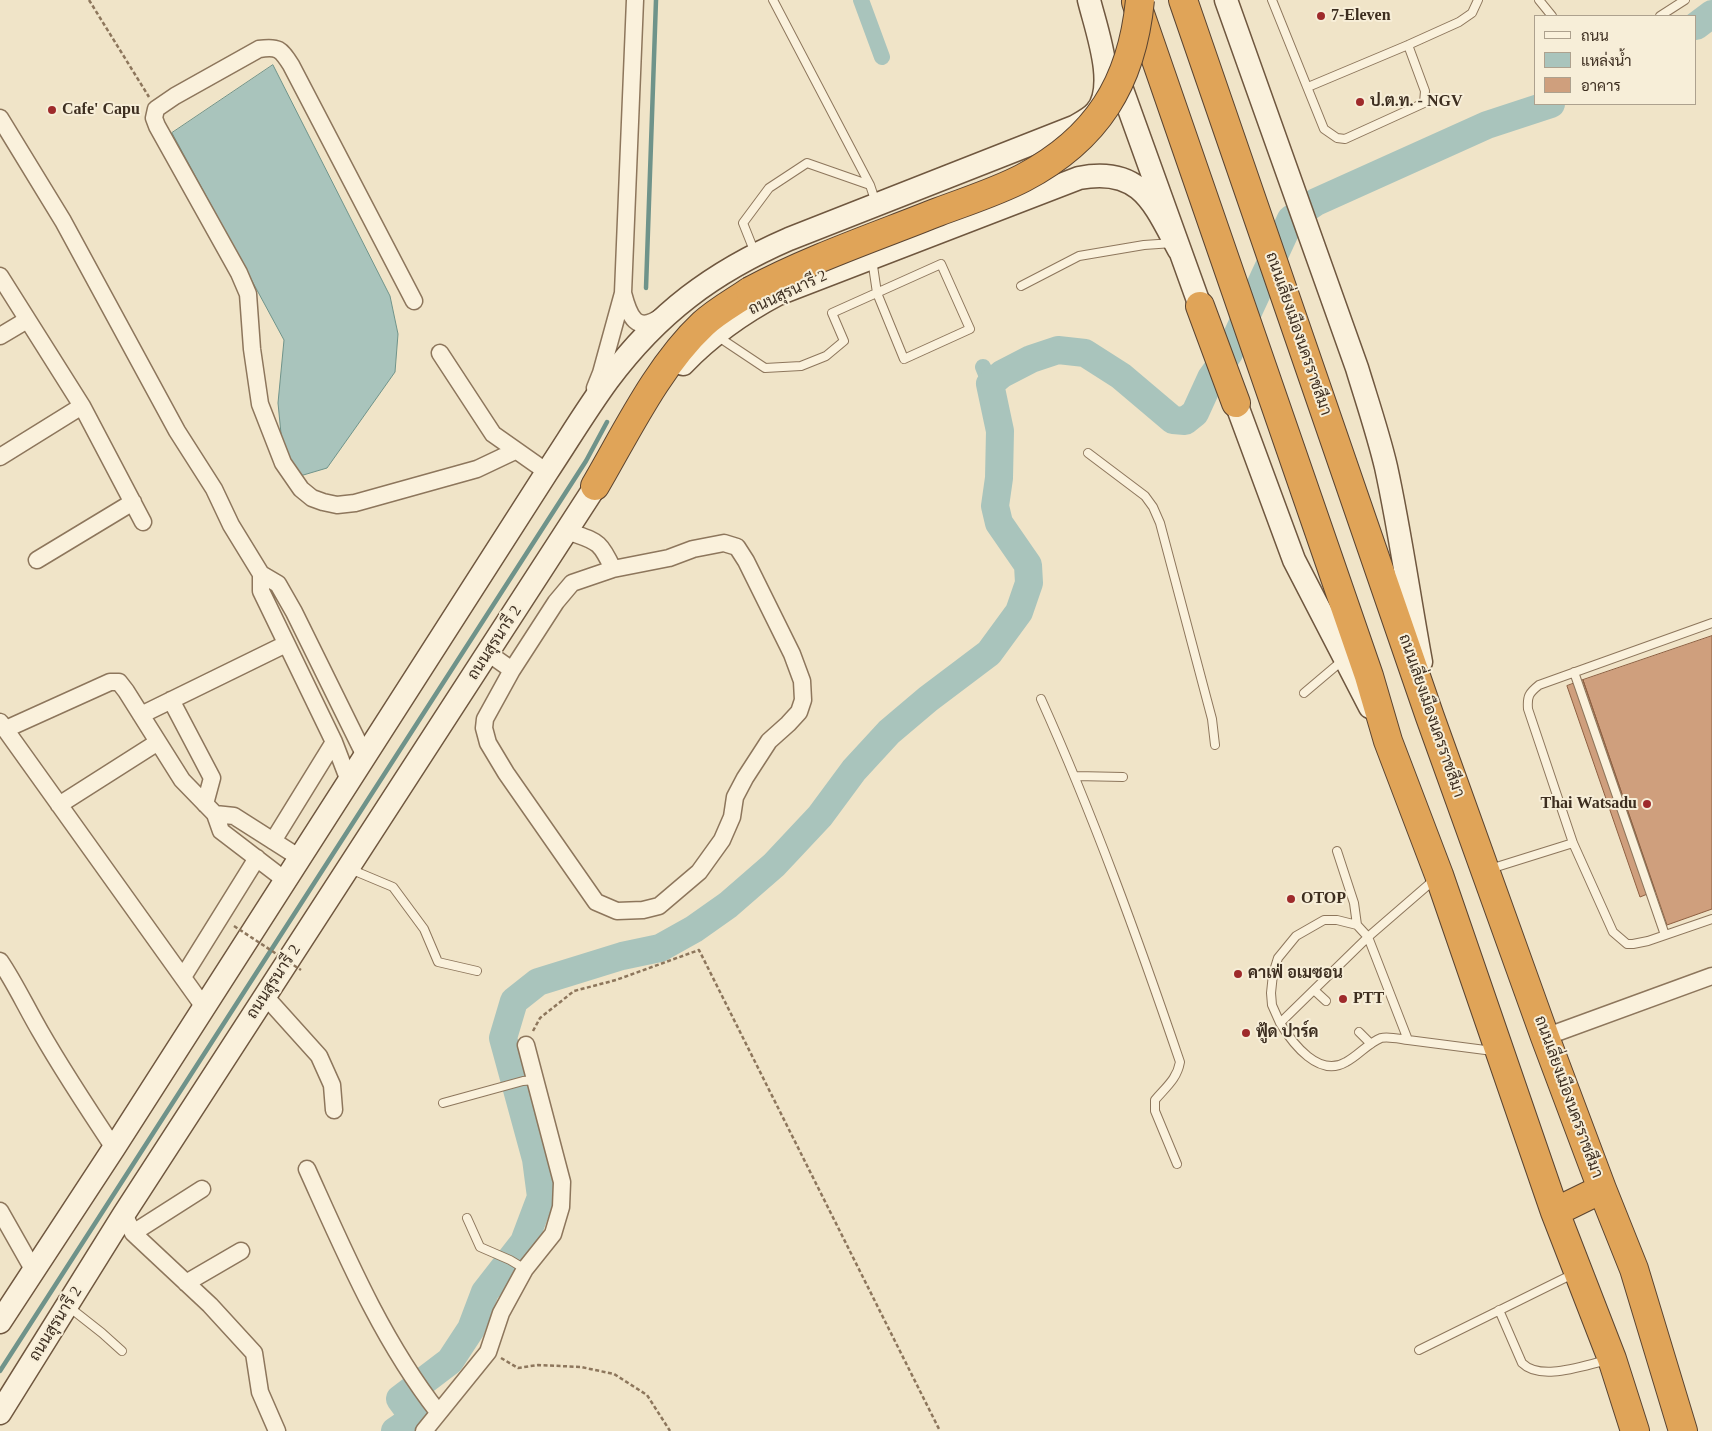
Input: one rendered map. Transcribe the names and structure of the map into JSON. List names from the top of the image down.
{
  "streets": {
    "highway": ["ถนนเลี่ยงเมืองนครราชสีมา"],
    "main road": ["ถนนสุรนารี 2"]
  },
  "places": [
    "7-Eleven",
    "ป.ต.ท. - NGV",
    "Cafe' Capu",
    "Thai Watsadu",
    "OTOP",
    "คาเฟ่ อเมซอน",
    "PTT",
    "ฟู้ด ปาร์ค"
  ],
  "legend": ["ถนน", "แหล่งน้ำ", "อาคาร"]
}
